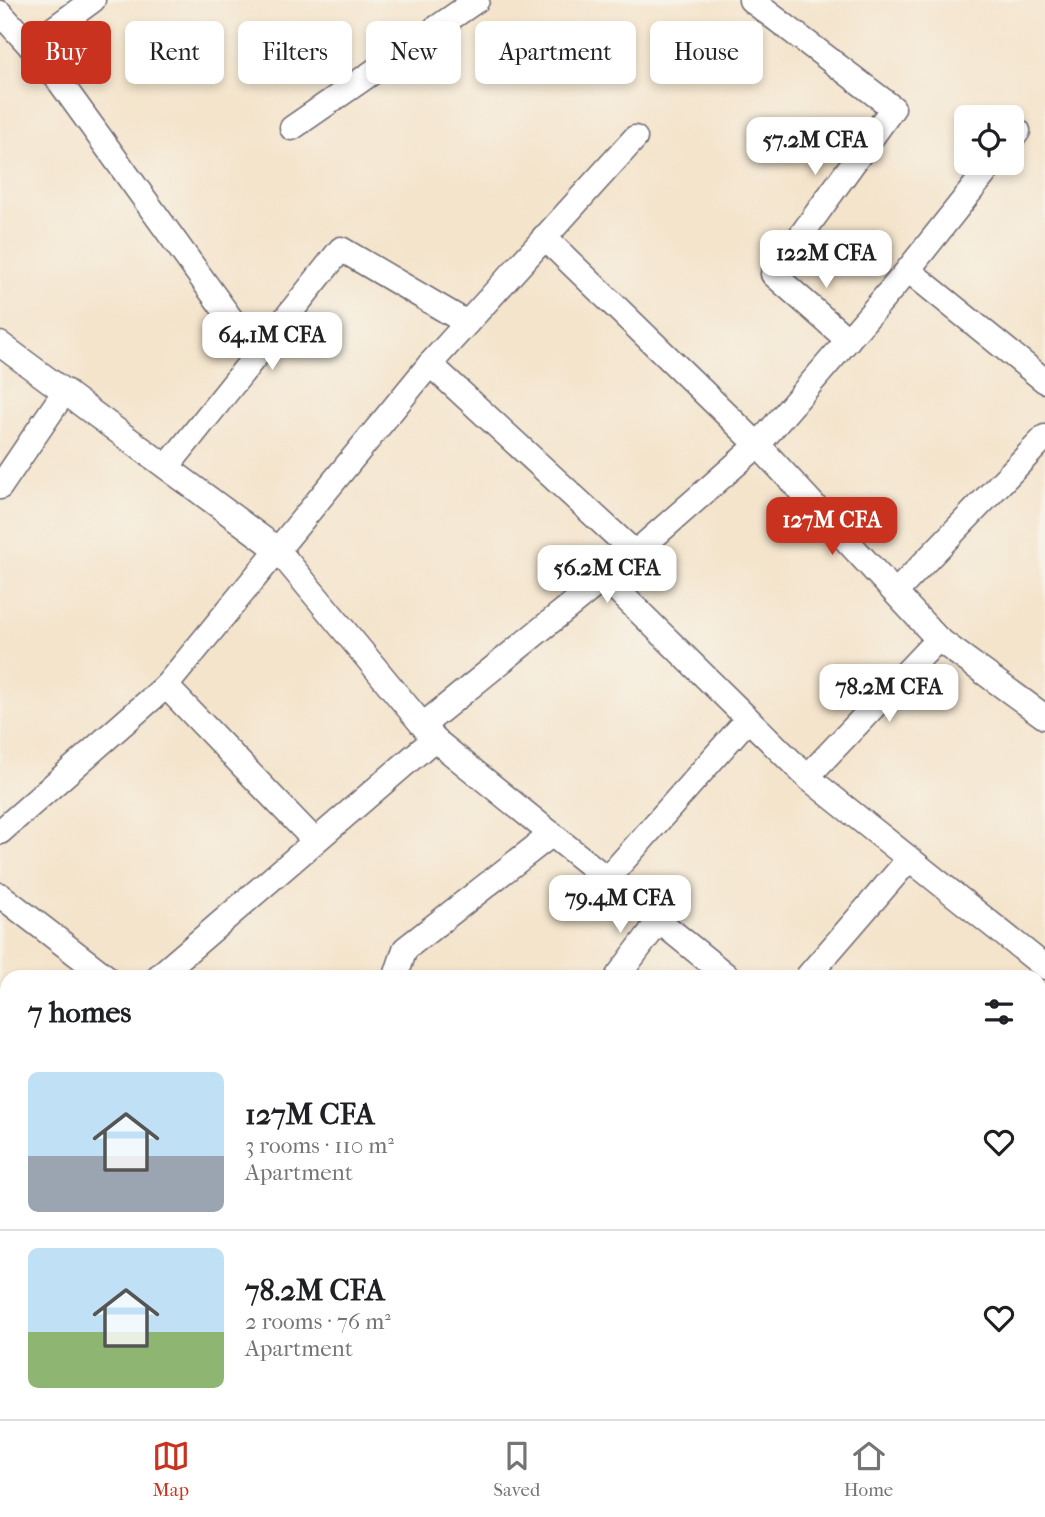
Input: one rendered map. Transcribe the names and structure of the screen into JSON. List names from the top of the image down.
{
  "page": {
    "chip": [
      "Buy",
      "Rent",
      "Filters",
      "New",
      "Apartment",
      "House"
    ],
    "price": [
      "57.2M CFA",
      "122M CFA",
      "64.1M CFA",
      "127M CFA",
      "56.2M CFA",
      "78.2M CFA",
      "79.4M CFA"
    ],
    "heading": "7 homes",
    "list": [
      {
        "name": "127M CFA",
        "note": "3 rooms · 110 m² · Apartment"
      },
      {
        "name": "78.2M CFA",
        "note": "2 rooms · 76 m² · Apartment"
      }
    ],
    "tabs": ["Map", "Saved", "Home"]
  }
}
